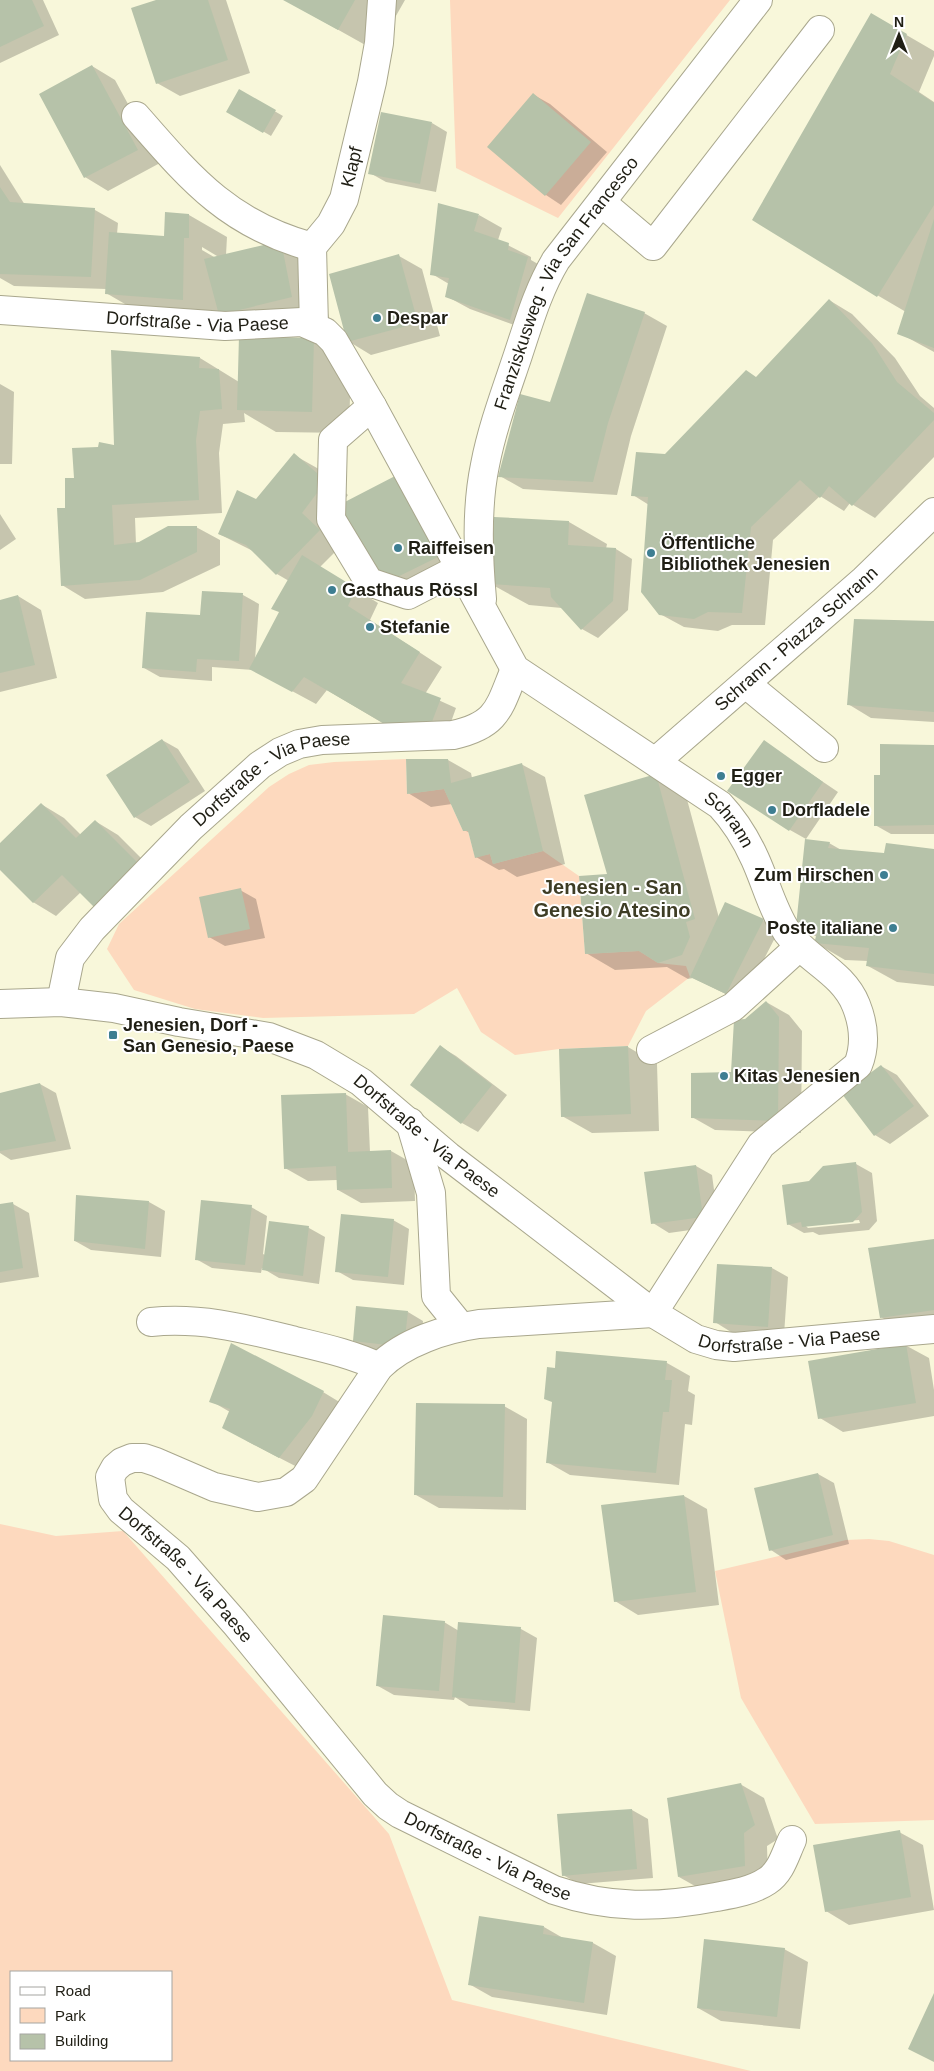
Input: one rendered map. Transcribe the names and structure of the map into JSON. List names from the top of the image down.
{
  "streets": {
    "street": [
      "Klapf",
      "Franziskusweg - Via San Francesco",
      "Dorfstraße - Via Paese",
      "Schrann - Piazza Schrann",
      "Schrann"
    ]
  },
  "crossings": [
    ["Franziskusweg - Via San Francesco", "Dorfstraße - Via Paese"],
    ["Dorfstraße - Via Paese", "Schrann"],
    ["Schrann - Piazza Schrann", "Schrann"]
  ],
  "districts": ["Jenesien - San Genesio Atesino"],
  "places": {
    "other": [
      "Despar",
      "Raiffeisen",
      "Öffentliche Bibliothek Jenesien",
      "Gasthaus Rössl",
      "Stefanie",
      "Egger",
      "Dorfladele",
      "Zum Hirschen",
      "Poste italiane",
      "Kitas Jenesien"
    ],
    "transit": ["Jenesien, Dorf - San Genesio, Paese"]
  },
  "legend": ["Road", "Park", "Building"],
  "north": "top"
}
